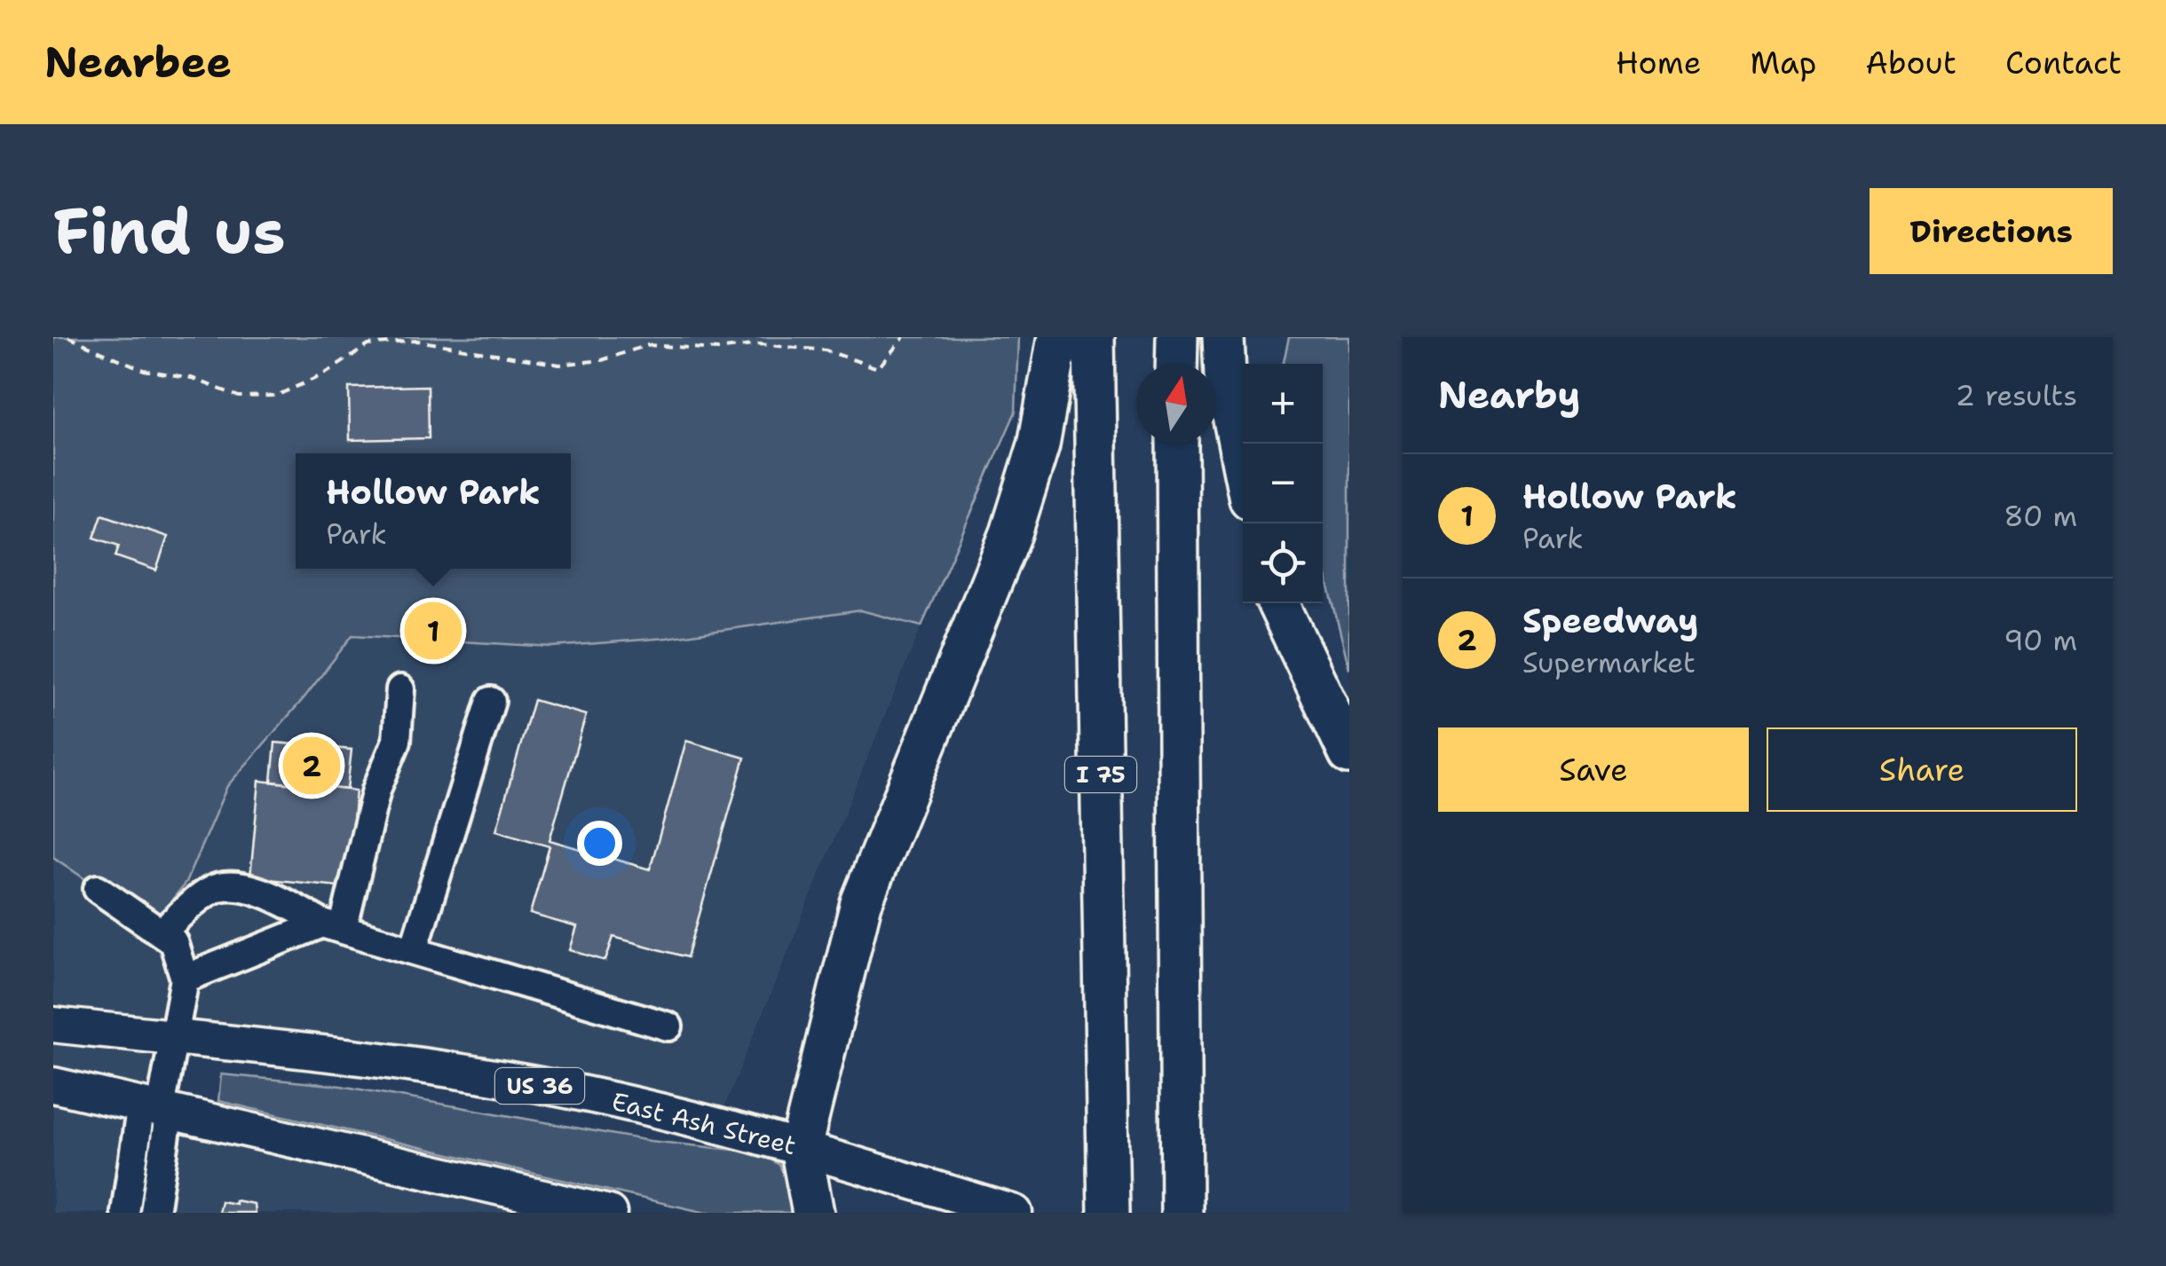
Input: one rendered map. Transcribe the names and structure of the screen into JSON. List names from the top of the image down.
{
  "streets": {
    "highway": ["I 75"],
    "main road": ["US 36", "East Ash Street"]
  },
  "north": "top",
  "page": {
    "header": "Nearbee",
    "nav": [
      "Home",
      "Map",
      "About",
      "Contact"
    ],
    "buttons": [
      "Directions",
      ["Save", "Share"]
    ],
    "title": "Find us",
    "heading": ["Nearby", "2 results"],
    "map_buttons": ["+", "−"],
    "list": [
      {
        "mark": "1",
        "name": "Hollow Park",
        "note": "Park",
        "value": "80 m"
      },
      {
        "mark": "2",
        "name": "Speedway",
        "note": "Supermarket",
        "value": "90 m"
      }
    ],
    "popup": ["Hollow Park", "Park"],
    "pins": ["1", "2"]
  }
}
